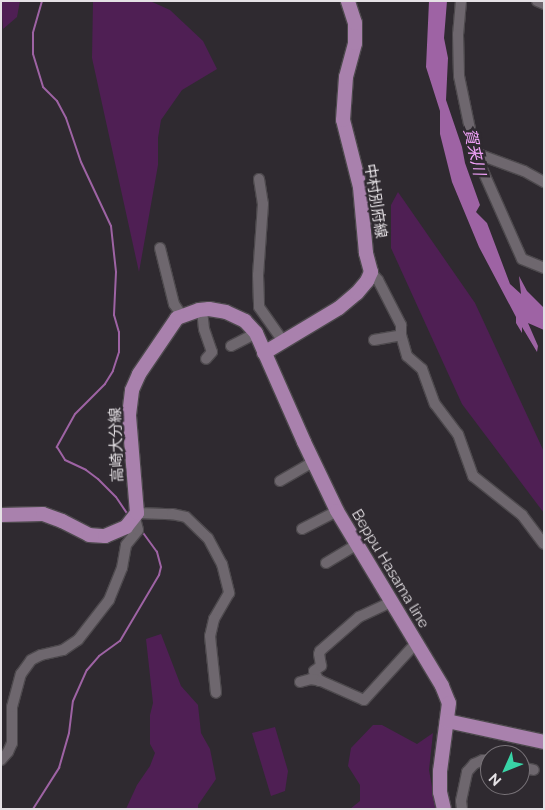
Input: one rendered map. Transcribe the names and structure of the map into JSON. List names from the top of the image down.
{
  "streets": {
    "main road": ["中村別府線", "高崎大分線", "Beppu Hasama line"]
  },
  "crossings": [
    ["高崎大分線", "Beppu Hasama line"]
  ],
  "water": ["賀来川"],
  "north": "bottom left"
}
